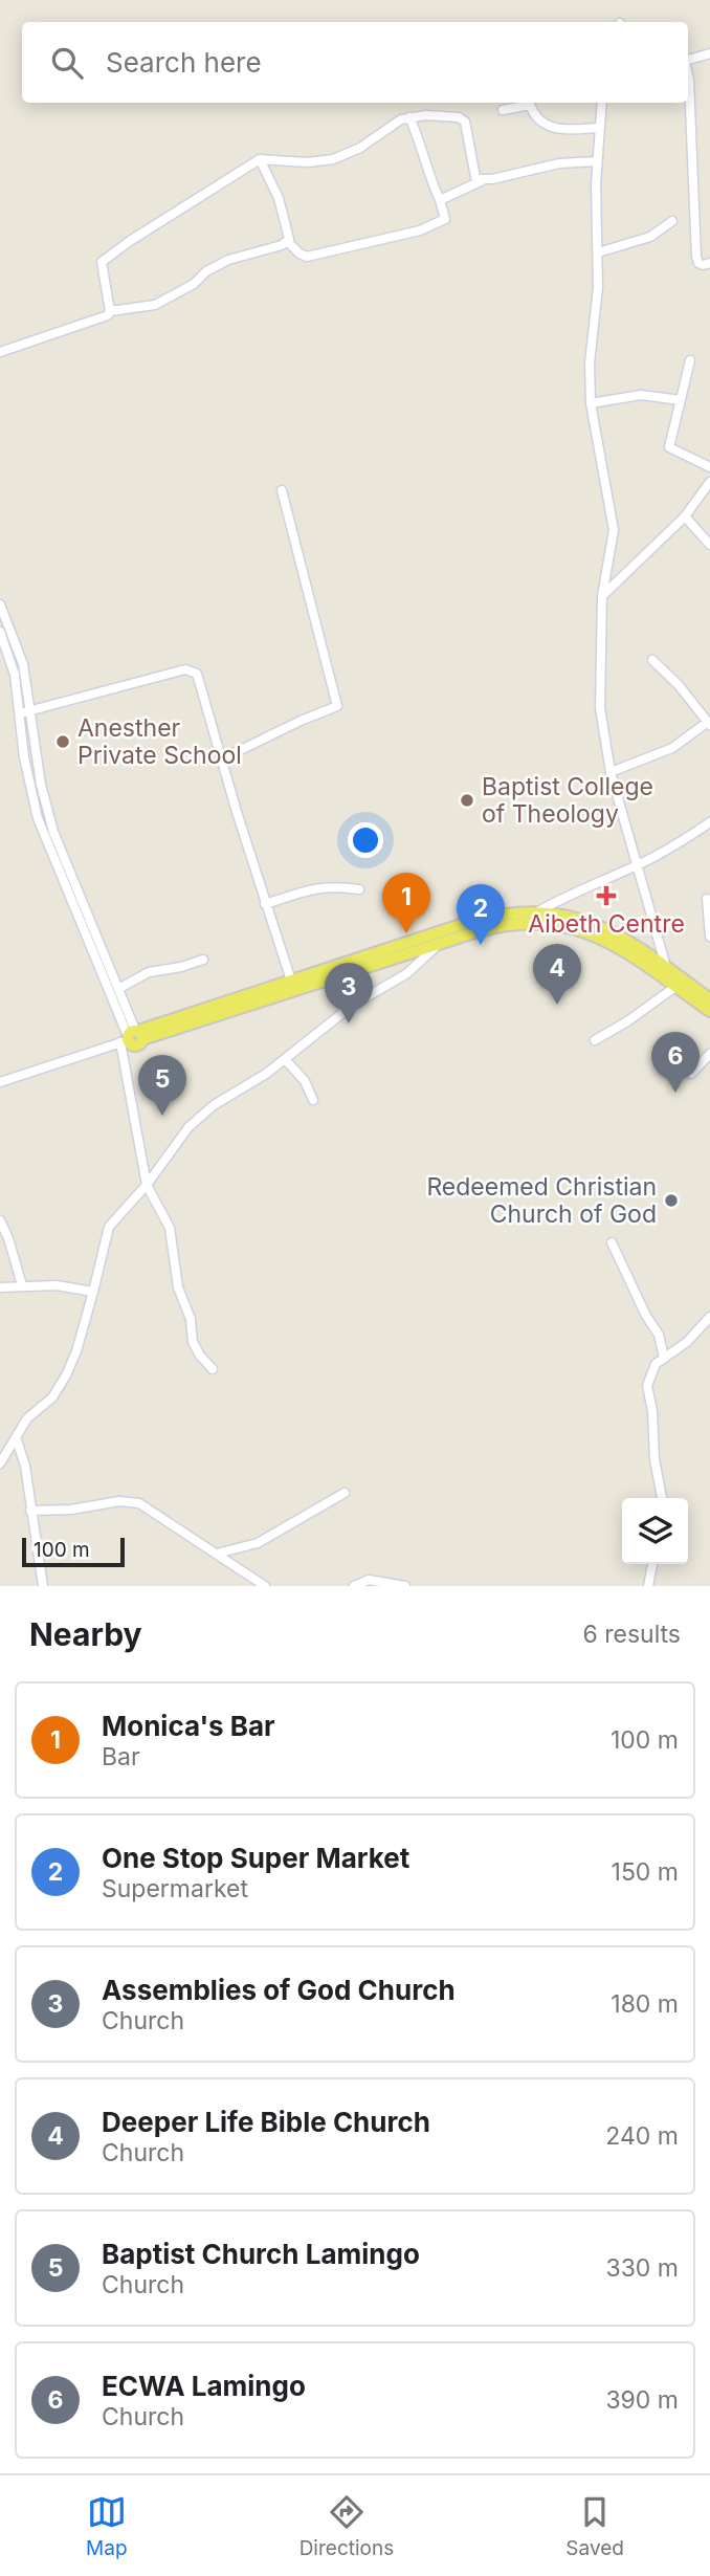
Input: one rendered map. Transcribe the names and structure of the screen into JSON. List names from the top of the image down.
{
  "places": {
    "other": ["Anesther Private School", "Baptist College of Theology", "Redeemed Christian Church of God"],
    "health": ["Aibeth Centre"]
  },
  "scale_bar": "100 m",
  "page": {
    "search": "Search here",
    "pins": [
      "1",
      "2",
      "4",
      "3",
      "6",
      "5"
    ],
    "scale": "100 m",
    "heading": ["Nearby", "6 results"],
    "list": [
      {
        "mark": "1",
        "name": "Monica's Bar",
        "note": "Bar",
        "value": "100 m"
      },
      {
        "mark": "2",
        "name": "One Stop Super Market",
        "note": "Supermarket",
        "value": "150 m"
      },
      {
        "mark": "3",
        "name": "Assemblies of God Church",
        "note": "Church",
        "value": "180 m"
      },
      {
        "mark": "4",
        "name": "Deeper Life Bible Church",
        "note": "Church",
        "value": "240 m"
      },
      {
        "mark": "5",
        "name": "Baptist Church Lamingo",
        "note": "Church",
        "value": "330 m"
      },
      {
        "mark": "6",
        "name": "ECWA Lamingo",
        "note": "Church",
        "value": "390 m"
      }
    ],
    "nav": ["Map", "Directions", "Saved"]
  }
}
